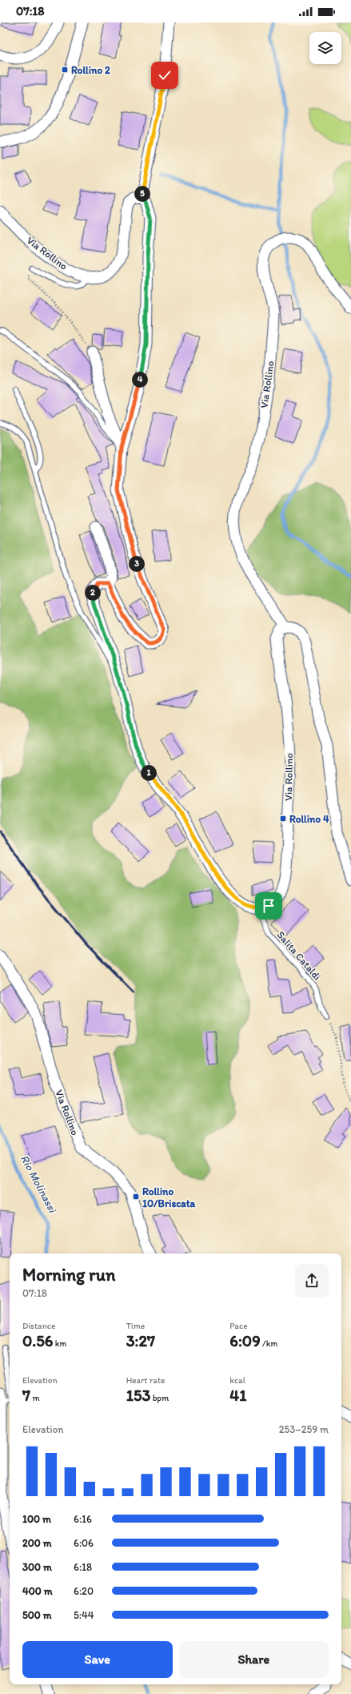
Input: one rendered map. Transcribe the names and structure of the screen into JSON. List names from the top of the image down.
{
  "streets": {
    "street": ["Via Rollino"],
    "lane": ["Salita Cataldi"]
  },
  "crossings": [
    ["Via Rollino", "Salita Cataldi"]
  ],
  "water": ["Rio Molinassi"],
  "places": {
    "transit": ["Rollino 2", "Rollino 4", "Rollino 10/Briscata"]
  },
  "page": {
    "status": "07:18",
    "pins": [
      "5",
      "4",
      "3",
      "2",
      "1"
    ],
    "heading": ["Morning run", "07:18"],
    "stats": [
      ["Distance", "0.56 km"],
      ["Time", "3:27"],
      ["Pace", "6:09 /km"],
      ["Elevation", "7 m"],
      ["Heart rate", "153 bpm"],
      ["kcal", "41"]
    ],
    "chart": ["Elevation", "253–259 m"],
    "list": [
      {
        "name": "100 m",
        "note": "6:16"
      },
      {
        "name": "200 m",
        "note": "6:06"
      },
      {
        "name": "300 m",
        "note": "6:18"
      },
      {
        "name": "400 m",
        "note": "6:20"
      },
      {
        "name": "500 m",
        "note": "5:44"
      }
    ],
    "buttons": ["Save", "Share"]
  }
}
